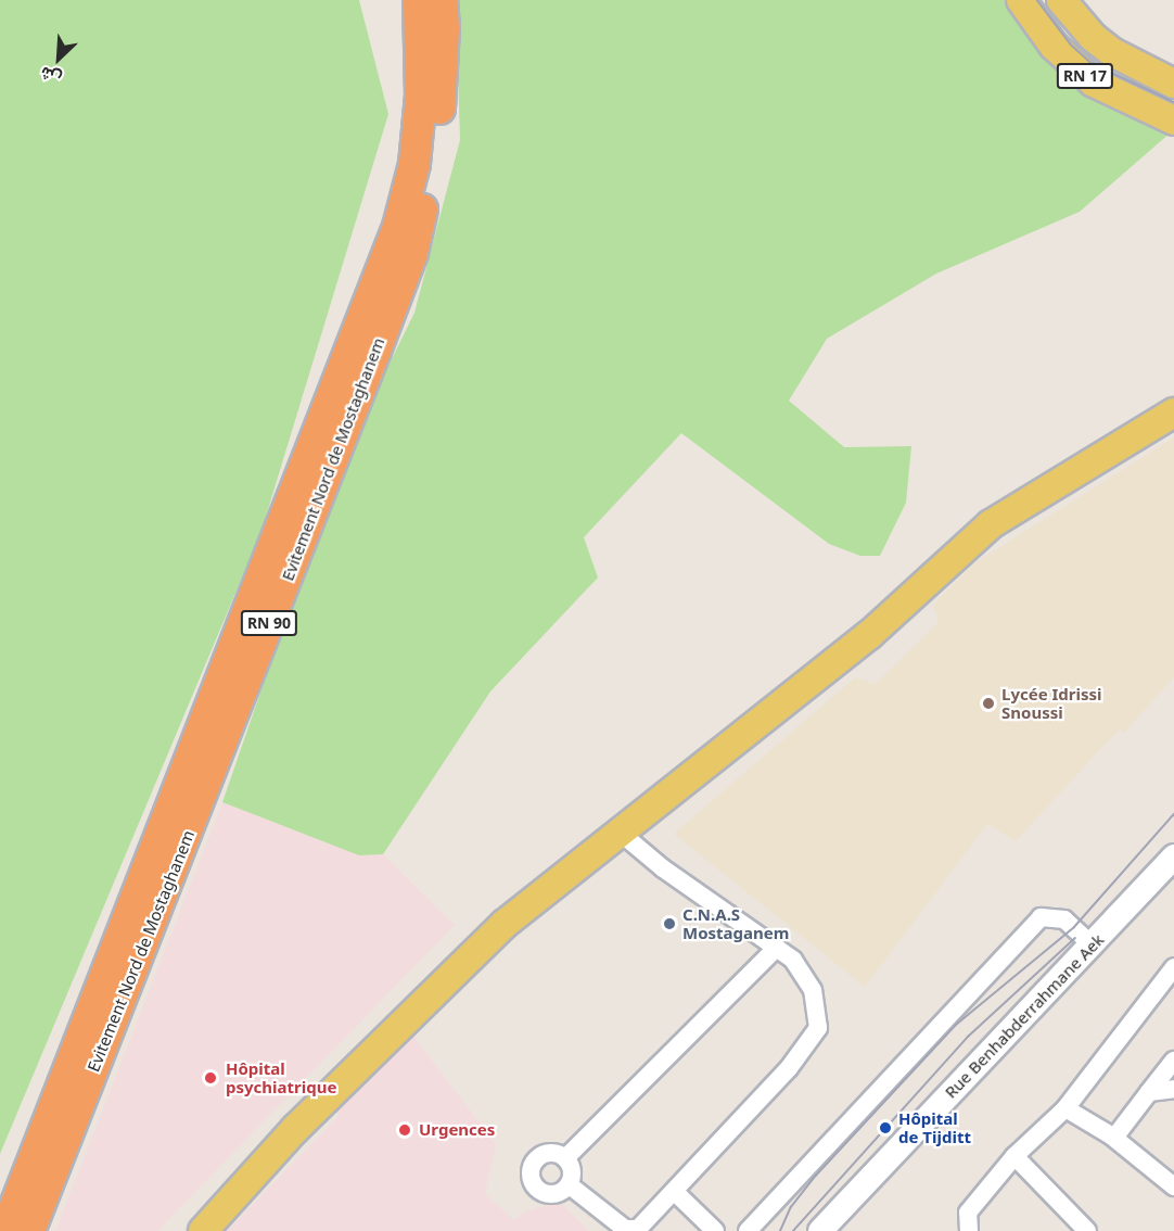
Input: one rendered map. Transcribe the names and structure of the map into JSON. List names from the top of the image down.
{
  "streets": {
    "highway": ["Evitement Nord de Mostaghanem", "RN 90"],
    "main road": ["RN 17", "Rue Benhabderrahmane Aek"]
  },
  "places": [
    "Lycée Idrissi Snoussi",
    "C.N.A.S Mostaganem",
    "Hôpital psychiatrique",
    "Hôpital de Tijditt",
    "Urgences"
  ],
  "north": "bottom left"
}
